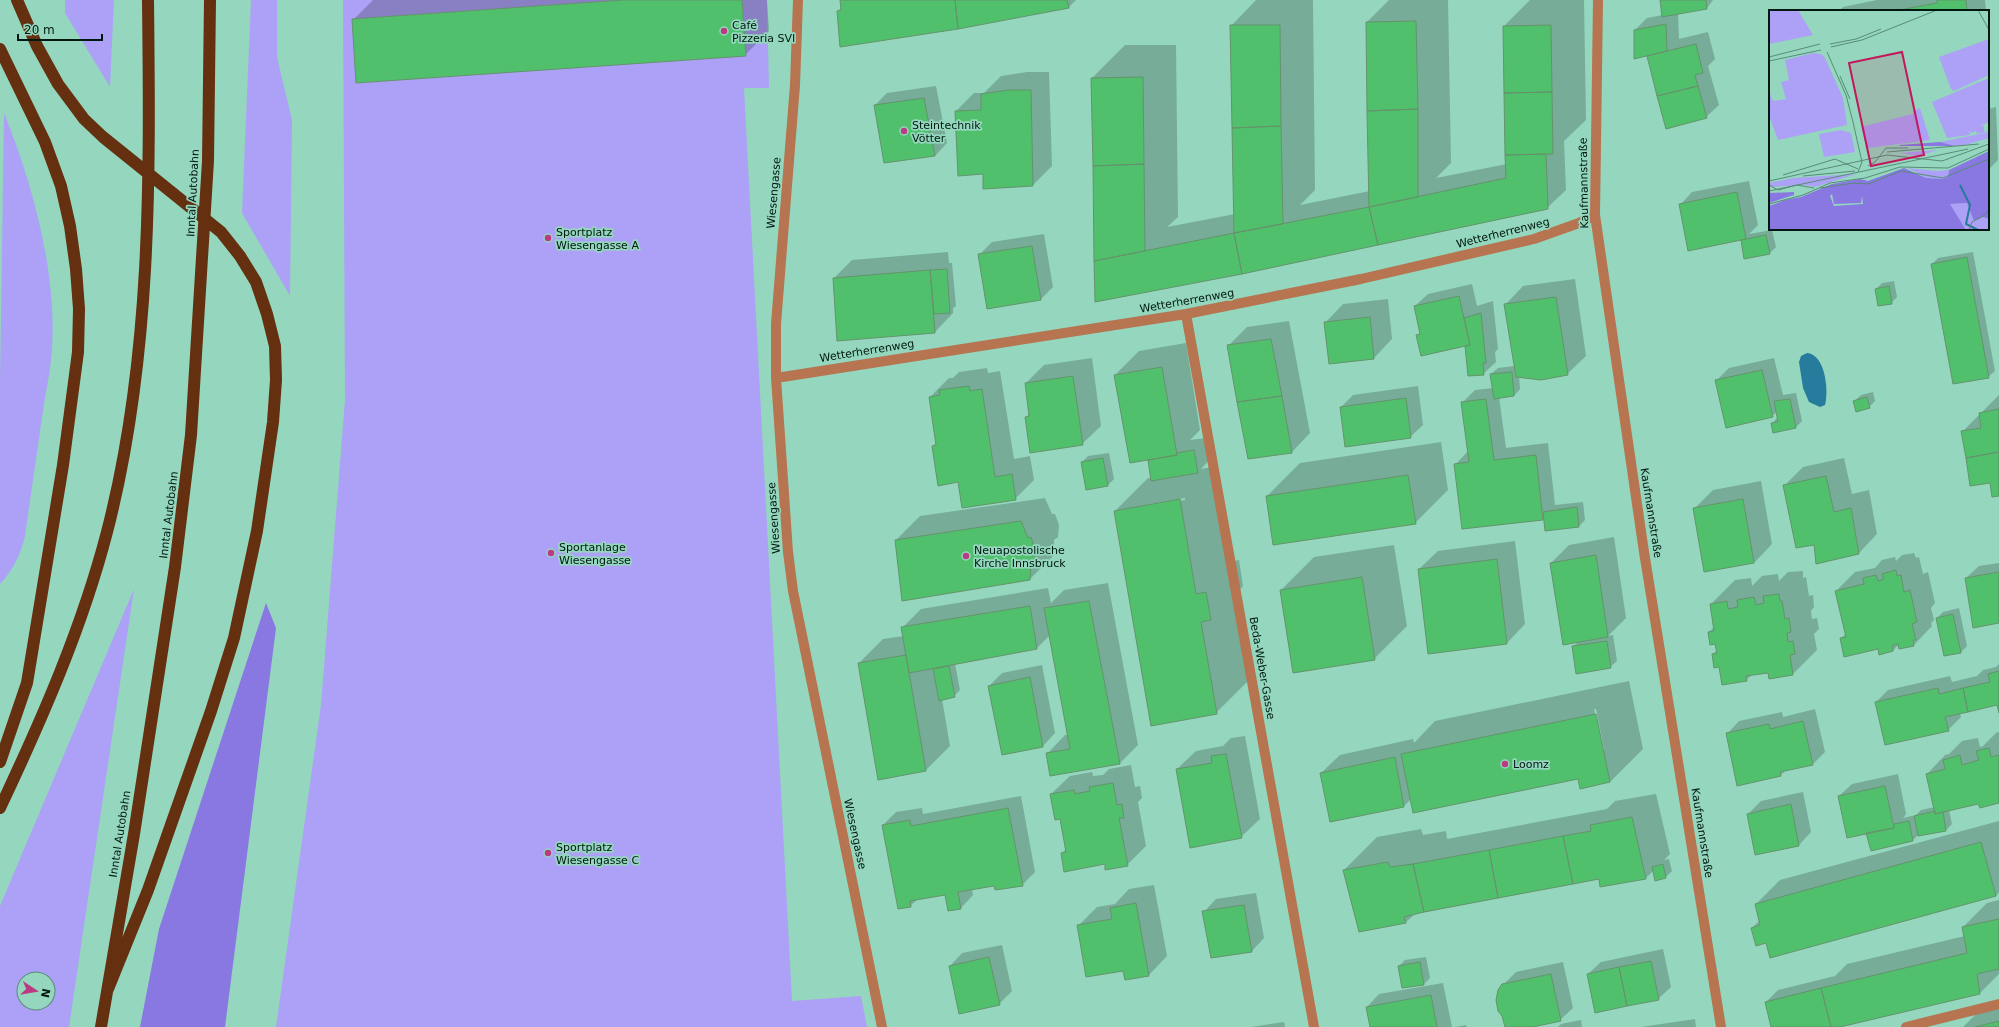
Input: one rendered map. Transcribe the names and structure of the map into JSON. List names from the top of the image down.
{
  "streets": {
    "highway": ["Inntal Autobahn"],
    "street": [
      "Kaufmannstraße",
      "Wiesengasse",
      "Wetterherrenweg",
      "Beda-Weber-Gasse"
    ]
  },
  "crossings": [
    ["Kaufmannstraße", "Wetterherrenweg"],
    ["Wiesengasse", "Wetterherrenweg"],
    ["Wetterherrenweg", "Beda-Weber-Gasse"]
  ],
  "places": [
    "Café Pizzeria SVI",
    "Steintechnik Vötter",
    "Sportplatz Wiesengasse A",
    "Sportanlage Wiesengasse",
    "Neuapostolische Kirche Innsbruck",
    "Loomz",
    "Sportplatz Wiesengasse C"
  ],
  "scale_bar": "20 m",
  "north": "right"
}
